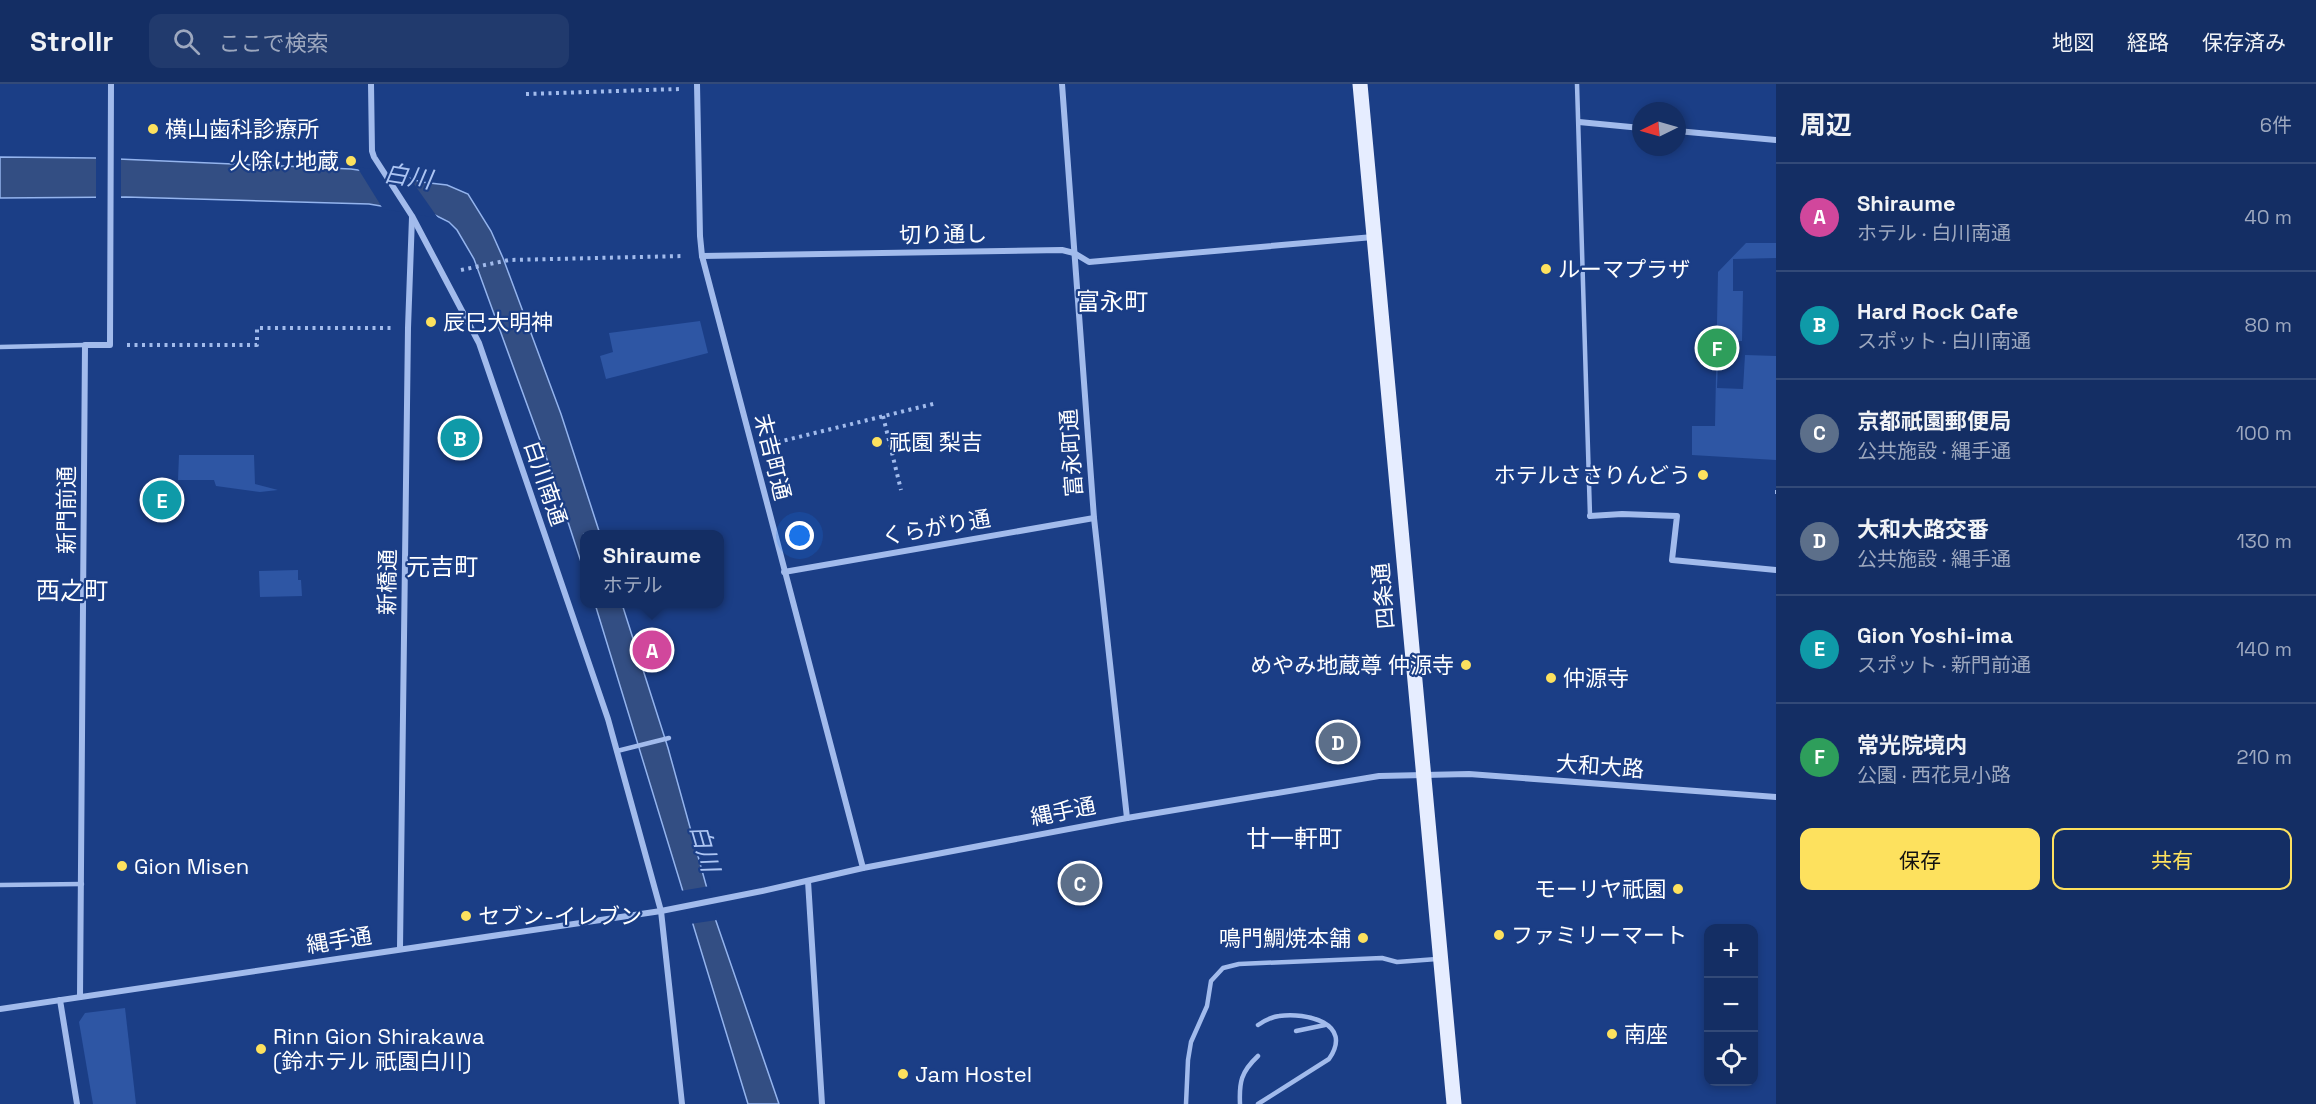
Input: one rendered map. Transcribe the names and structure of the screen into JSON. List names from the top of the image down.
{
  "streets": {
    "main road": ["四条通"],
    "street": [
      "切り通し",
      "富永町通",
      "末吉町通",
      "白川南通",
      "新門前通",
      "くらがり通",
      "新橋通",
      "大和大路",
      "縄手通"
    ]
  },
  "crossings": [
    ["切り通し", "富永町通"],
    ["切り通し", "末吉町通"],
    ["切り通し", "四条通"],
    ["富永町通", "くらがり通"],
    ["富永町通", "縄手通"],
    ["末吉町通", "くらがり通"],
    ["末吉町通", "縄手通"],
    ["白川南通", "新橋通"],
    ["白川南通", "縄手通"],
    ["新門前通", "縄手通"],
    ["新橋通", "縄手通"],
    ["四条通", "大和大路"],
    ["四条通", "縄手通"],
    ["大和大路", "縄手通"]
  ],
  "districts": [
    "富永町",
    "元吉町",
    "西之町",
    "廿一軒町"
  ],
  "water": ["白川"],
  "places": [
    "横山歯科診療所",
    "火除け地蔵",
    "ルーマプラザ",
    "辰巳大明神",
    "祇園 梨吉",
    "ホテルささりんどう",
    "めやみ地蔵尊 仲源寺",
    "仲源寺",
    "Gion Misen",
    "モーリヤ祇園",
    "セブン-イレブン",
    "ファミリーマート",
    "鳴門鯛焼本舗",
    "南座",
    "Rinn Gion Shirakawa (鈴ホテル 祇園白川)",
    "Jam Hostel"
  ],
  "north": "left",
  "page": {
    "header": "Strollr",
    "search": "ここで検索",
    "nav": ["地図", "経路", "保存済み"],
    "heading": ["周辺", "6件"],
    "list": [
      {
        "mark": "A",
        "name": "Shiraume",
        "note": "ホテル · 白川南通",
        "value": "40 m"
      },
      {
        "mark": "B",
        "name": "Hard Rock Cafe",
        "note": "スポット · 白川南通",
        "value": "80 m"
      },
      {
        "mark": "C",
        "name": "京都祇園郵便局",
        "note": "公共施設 · 縄手通",
        "value": "100 m"
      },
      {
        "mark": "D",
        "name": "大和大路交番",
        "note": "公共施設 · 縄手通",
        "value": "130 m"
      },
      {
        "mark": "E",
        "name": "Gion Yoshi-ima",
        "note": "スポット · 新門前通",
        "value": "140 m"
      },
      {
        "mark": "F",
        "name": "常光院境内",
        "note": "公園 · 西花見小路",
        "value": "210 m"
      }
    ],
    "pins": [
      "F",
      "B",
      "E",
      "A",
      "D",
      "C"
    ],
    "popup": ["Shiraume", "ホテル"],
    "buttons": ["保存", "共有"],
    "map_buttons": ["+", "−"]
  }
}
